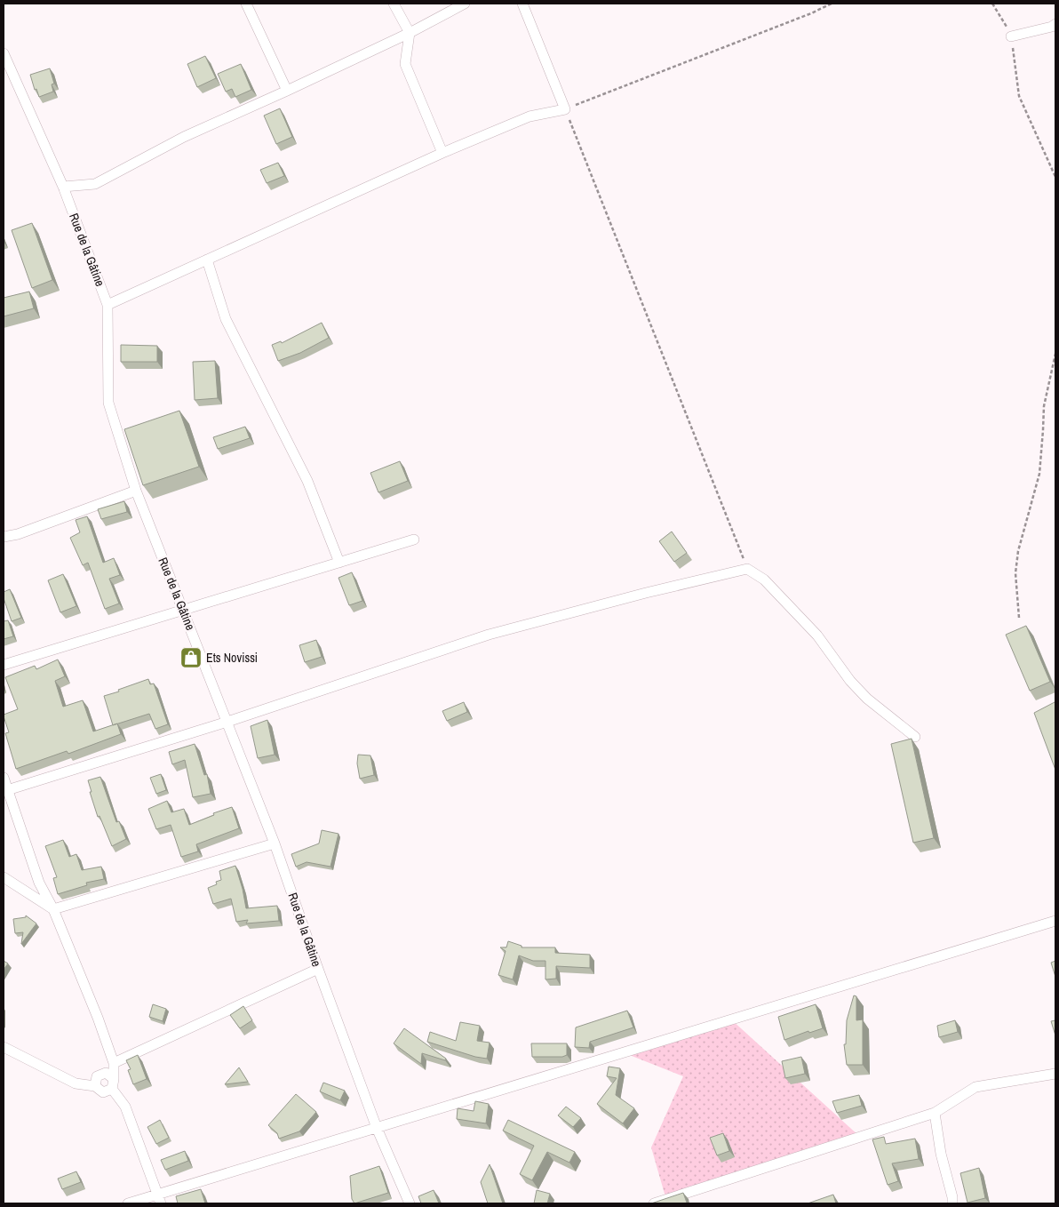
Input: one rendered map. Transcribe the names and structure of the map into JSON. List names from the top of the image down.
{
  "streets": {
    "street": ["Rue de la Gâtine"]
  },
  "places": {
    "shop": ["Ets Novissi"]
  }
}
